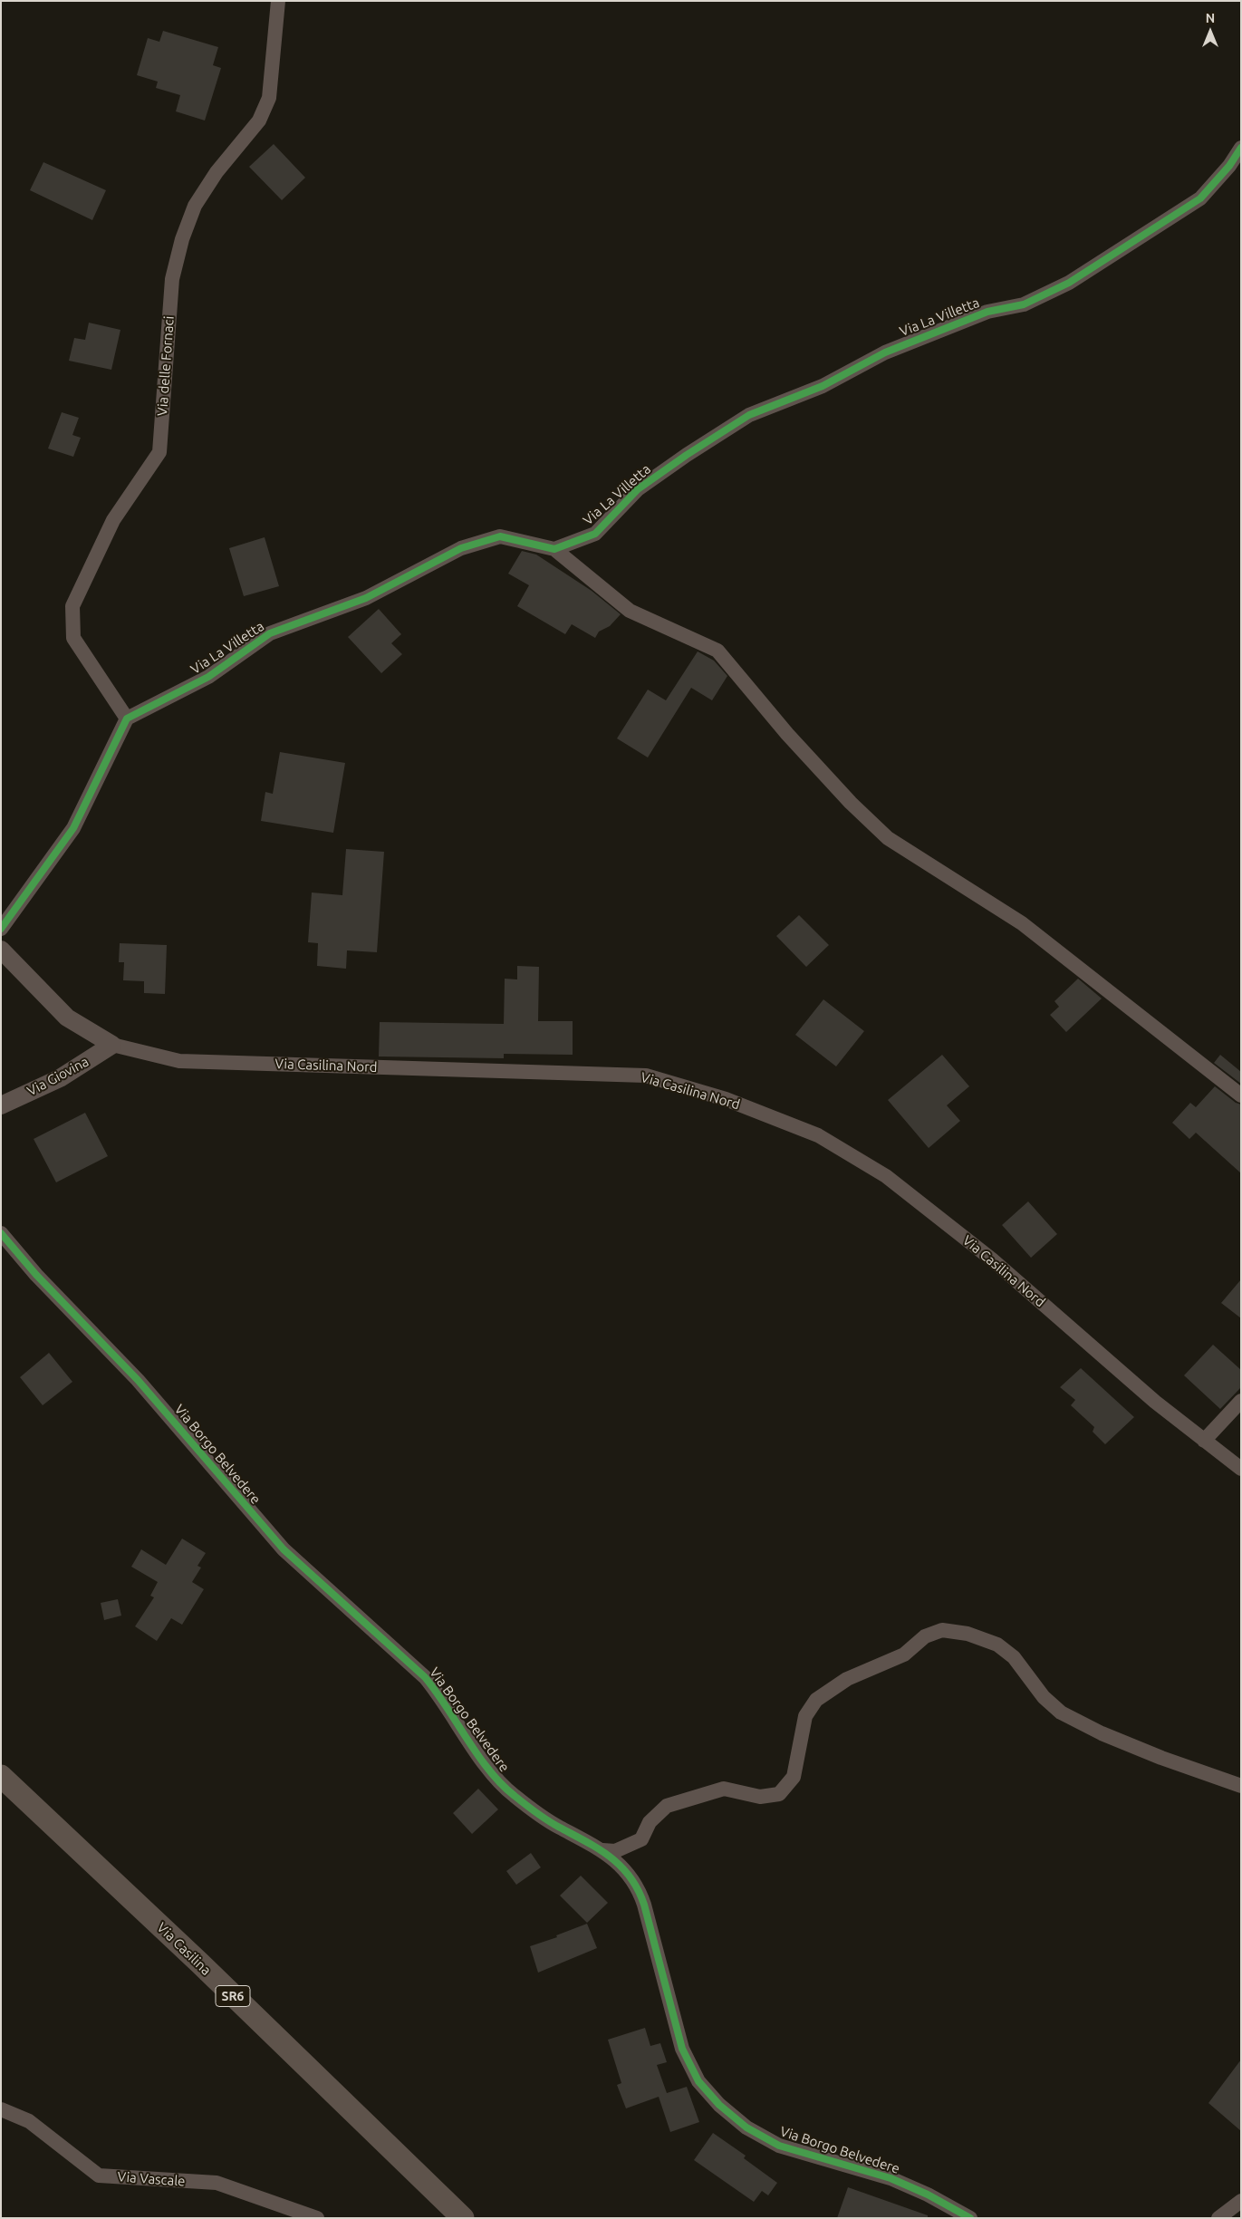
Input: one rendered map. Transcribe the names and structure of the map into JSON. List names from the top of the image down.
{
  "streets": {
    "main road": ["Via Casilina", "SR6"],
    "street": [
      "Via La Villetta",
      "Via delle Fornaci",
      "Via Casilina Nord",
      "Via Giovina",
      "Via Borgo Belvedere",
      "Via Vascale"
    ]
  },
  "crossings": [
    ["Via La Villetta", "Via delle Fornaci"],
    ["Via Casilina Nord", "Via Giovina"]
  ],
  "north": "top"
}
